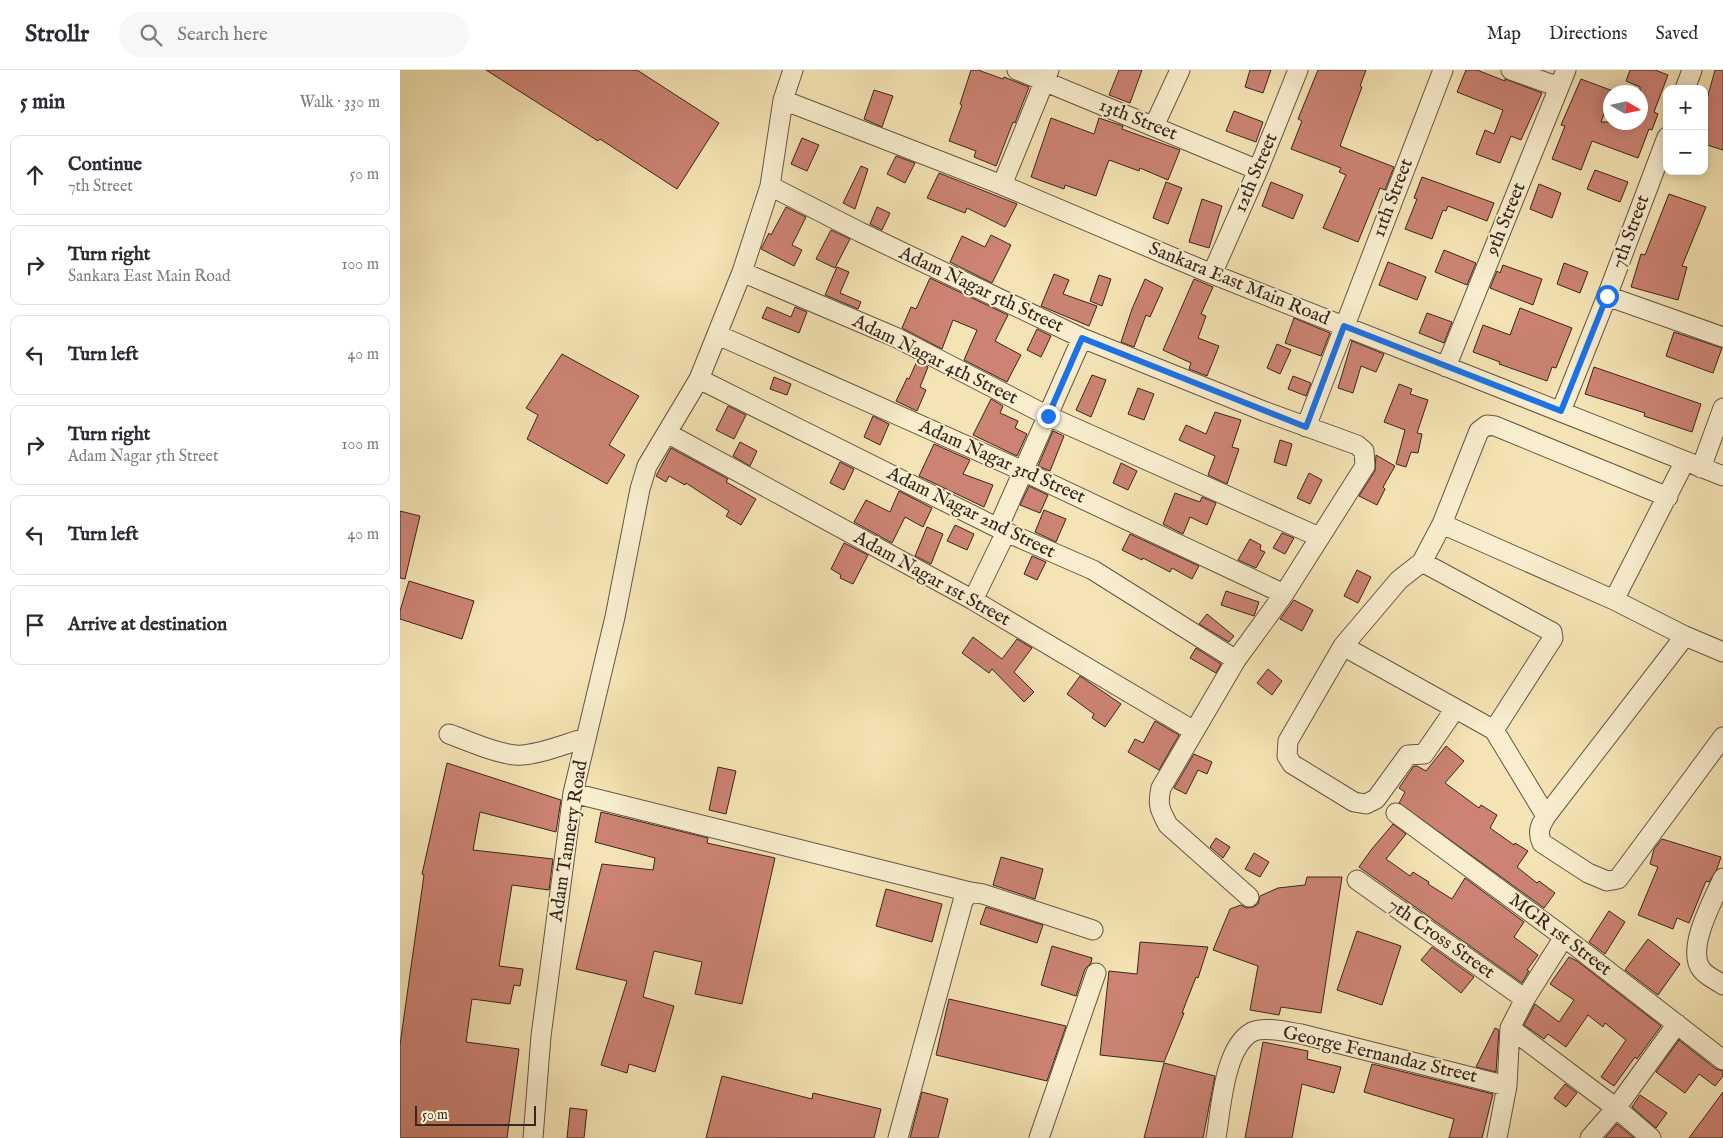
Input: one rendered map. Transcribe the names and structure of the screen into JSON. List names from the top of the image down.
{
  "streets": {
    "street": [
      "13th Street",
      "12th Street",
      "11th Street",
      "9th Street",
      "7th Street",
      "Sankara East Main Road",
      "Adam Nagar 5th Street",
      "Adam Nagar 4th Street",
      "Adam Nagar 3rd Street",
      "Adam Nagar 2nd Street",
      "Adam Nagar 1st Street",
      "Adam Tannery Road",
      "MGR 1st Street",
      "7th Cross Street",
      "George Fernandaz Street"
    ]
  },
  "crossings": [
    ["13th Street", "12th Street"],
    ["12th Street", "Sankara East Main Road"],
    ["11th Street", "Sankara East Main Road"],
    ["11th Street", "Adam Nagar 5th Street"],
    ["9th Street", "Sankara East Main Road"],
    ["7th Street", "Sankara East Main Road"],
    ["Sankara East Main Road", "Adam Tannery Road"],
    ["Adam Nagar 5th Street", "Adam Nagar 4th Street"],
    ["Adam Nagar 5th Street", "Adam Tannery Road"],
    ["Adam Nagar 4th Street", "Adam Tannery Road"],
    ["Adam Nagar 3rd Street", "Adam Tannery Road"],
    ["Adam Nagar 2nd Street", "Adam Tannery Road"],
    ["Adam Nagar 1st Street", "Adam Tannery Road"]
  ],
  "scale_bar": "50 m",
  "north": "right",
  "page": {
    "header": "Strollr",
    "search": "Search here",
    "nav": ["Map", "Directions", "Saved"],
    "heading": ["5 min", "Walk · 330 m"],
    "map_buttons": ["+", "−"],
    "list": [
      ["Continue", "7th Street", "50 m"],
      ["Turn right", "Sankara East Main Road", "100 m"],
      ["Turn left", "40 m"],
      ["Turn right", "Adam Nagar 5th Street", "100 m"],
      ["Turn left", "40 m"],
      "Arrive at destination"
    ],
    "scale": "50 m"
  }
}
